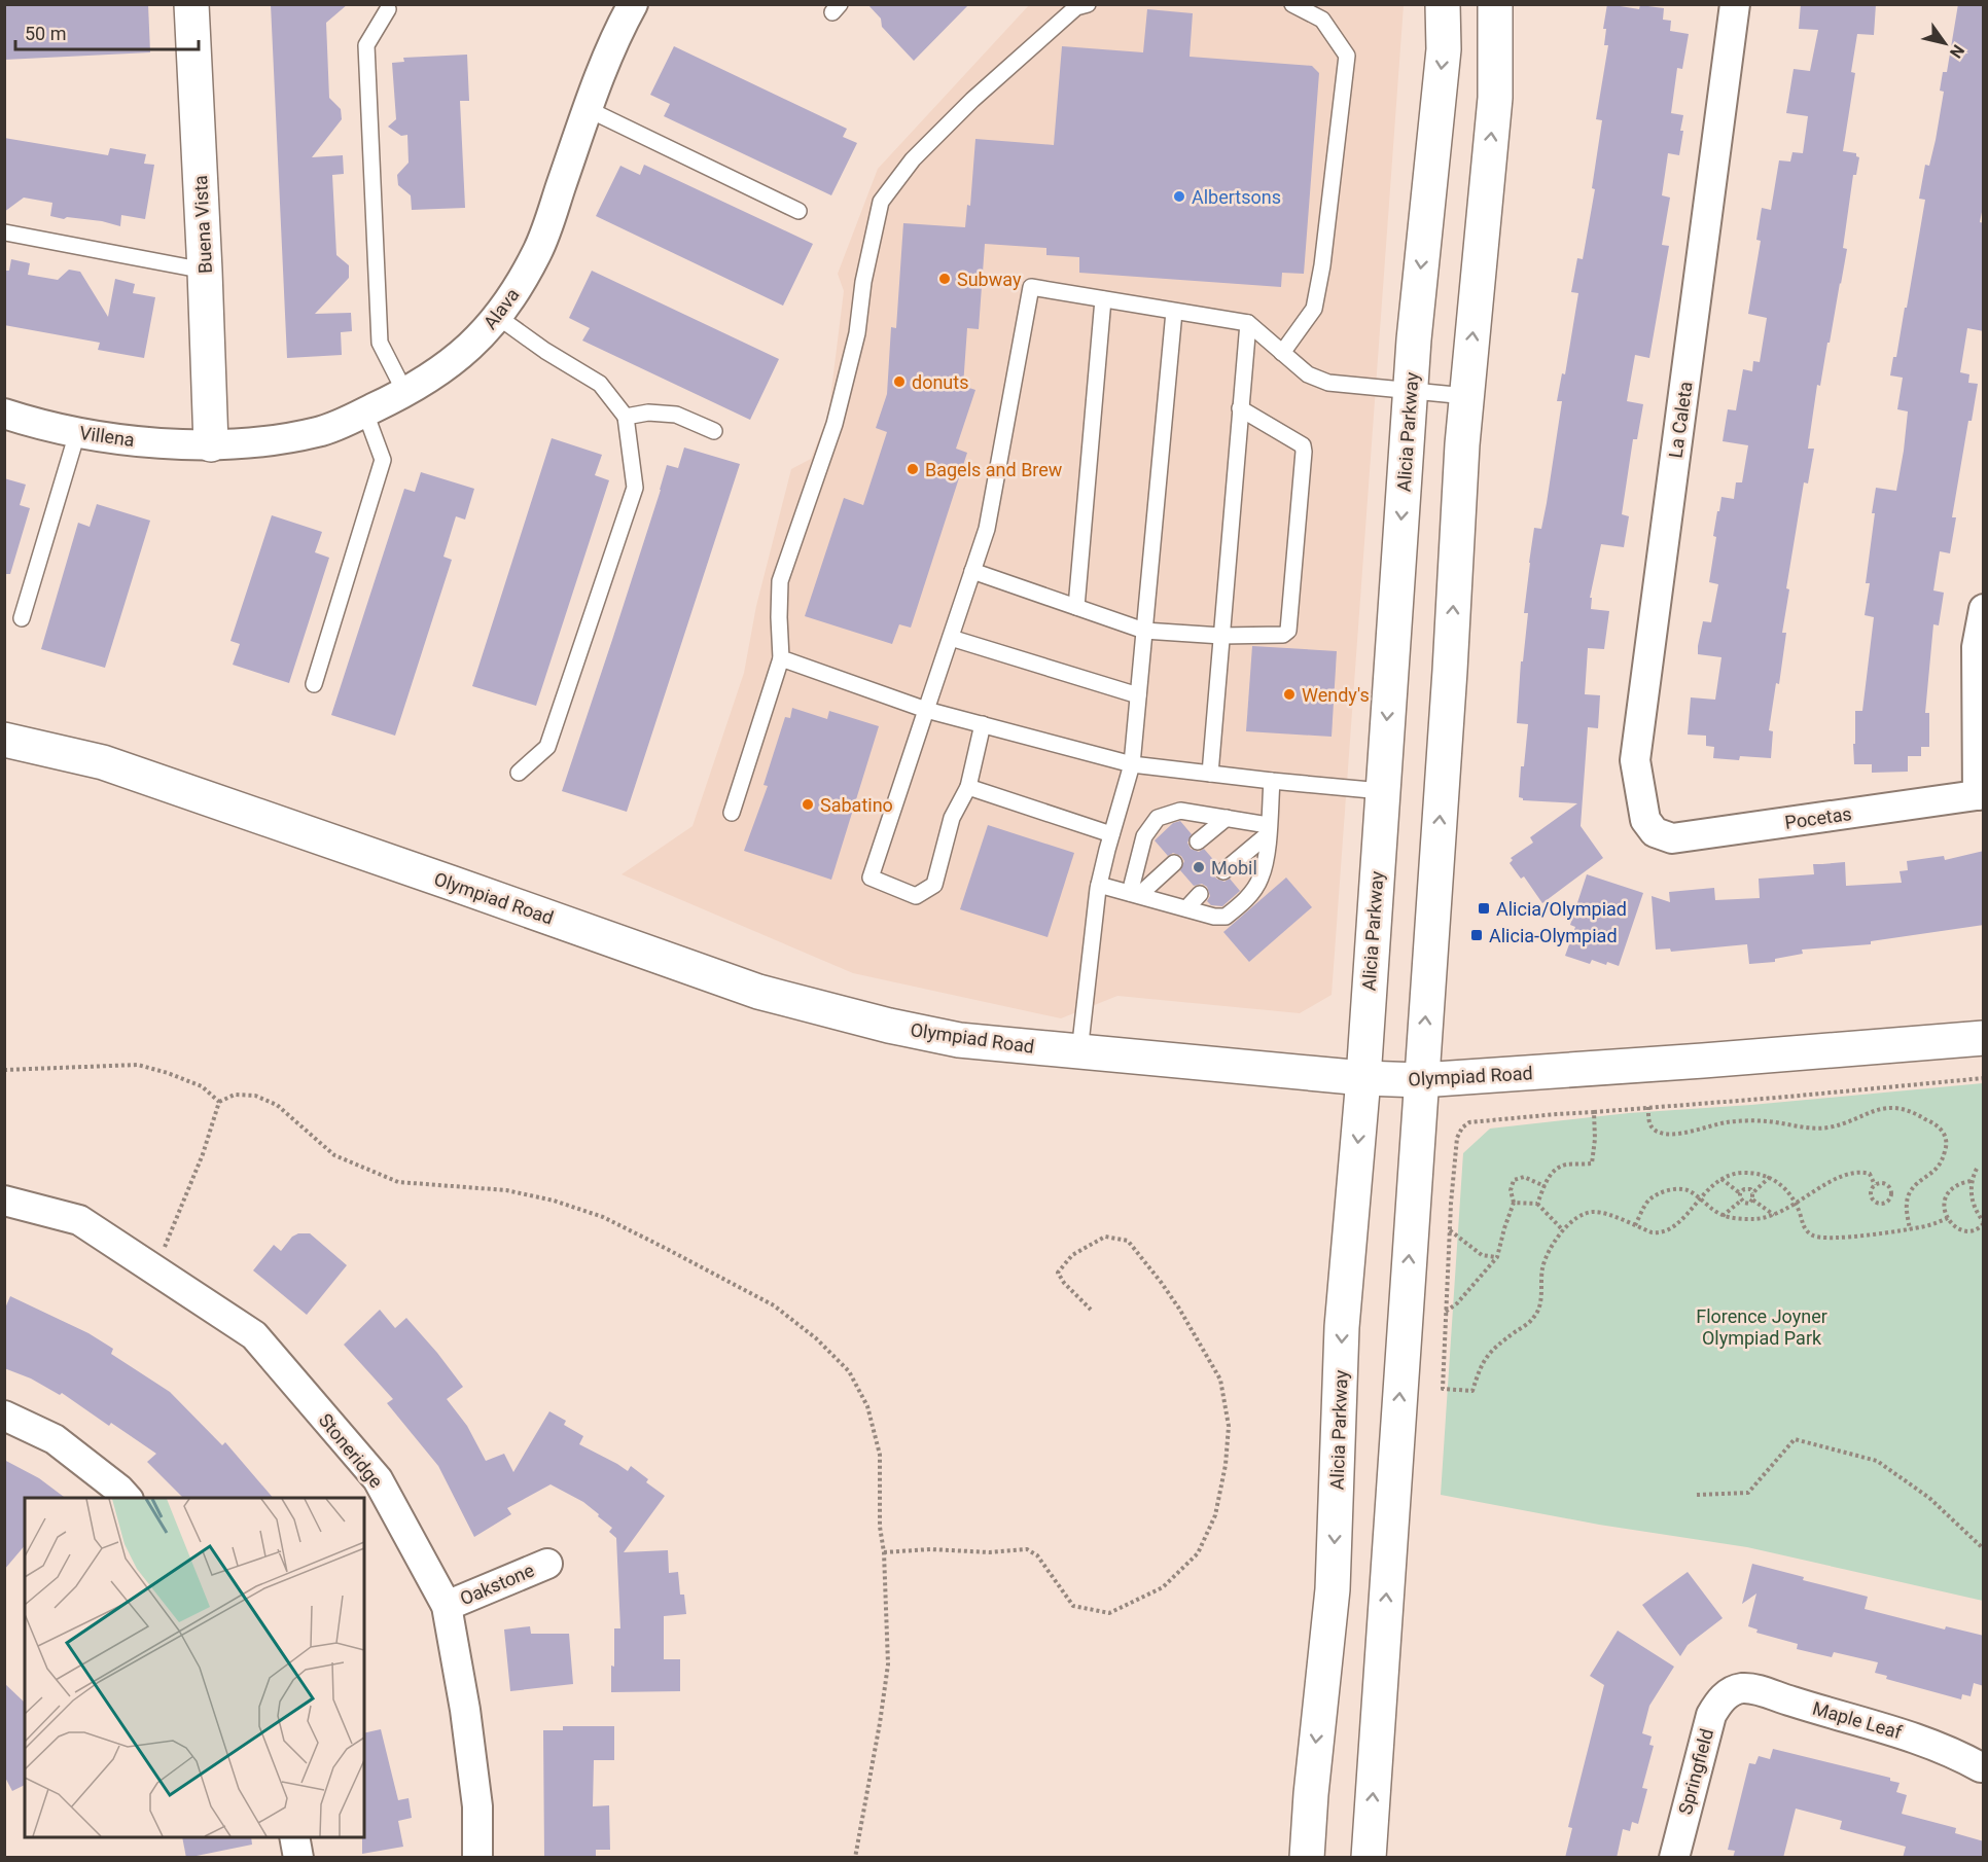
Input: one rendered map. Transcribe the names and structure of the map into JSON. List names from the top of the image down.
{
  "streets": {
    "main road": ["Buena Vista", "Alicia Parkway", "Olympiad Road"],
    "street": [
      "Alava",
      "La Caleta",
      "Villena",
      "Pocetas",
      "Stoneridge",
      "Oakstone",
      "Maple Leaf",
      "Springfield"
    ]
  },
  "crossings": [
    ["Buena Vista", "Alava"],
    ["Buena Vista", "Villena"],
    ["Alava", "Villena"],
    ["La Caleta", "Pocetas"],
    ["Alicia Parkway", "Olympiad Road"],
    ["Stoneridge", "Oakstone"],
    ["Maple Leaf", "Springfield"]
  ],
  "parks": ["Florence Joyner Olympiad Park"],
  "places": {
    "other": [
      "Albertsons",
      "Subway",
      "donuts",
      "Bagels and Brew",
      "Wendy's",
      "Sabatino",
      "Mobil"
    ],
    "transit": ["Alicia/Olympiad", "Alicia-Olympiad"]
  },
  "scale_bar": "50 m",
  "north": "bottom right"
}
